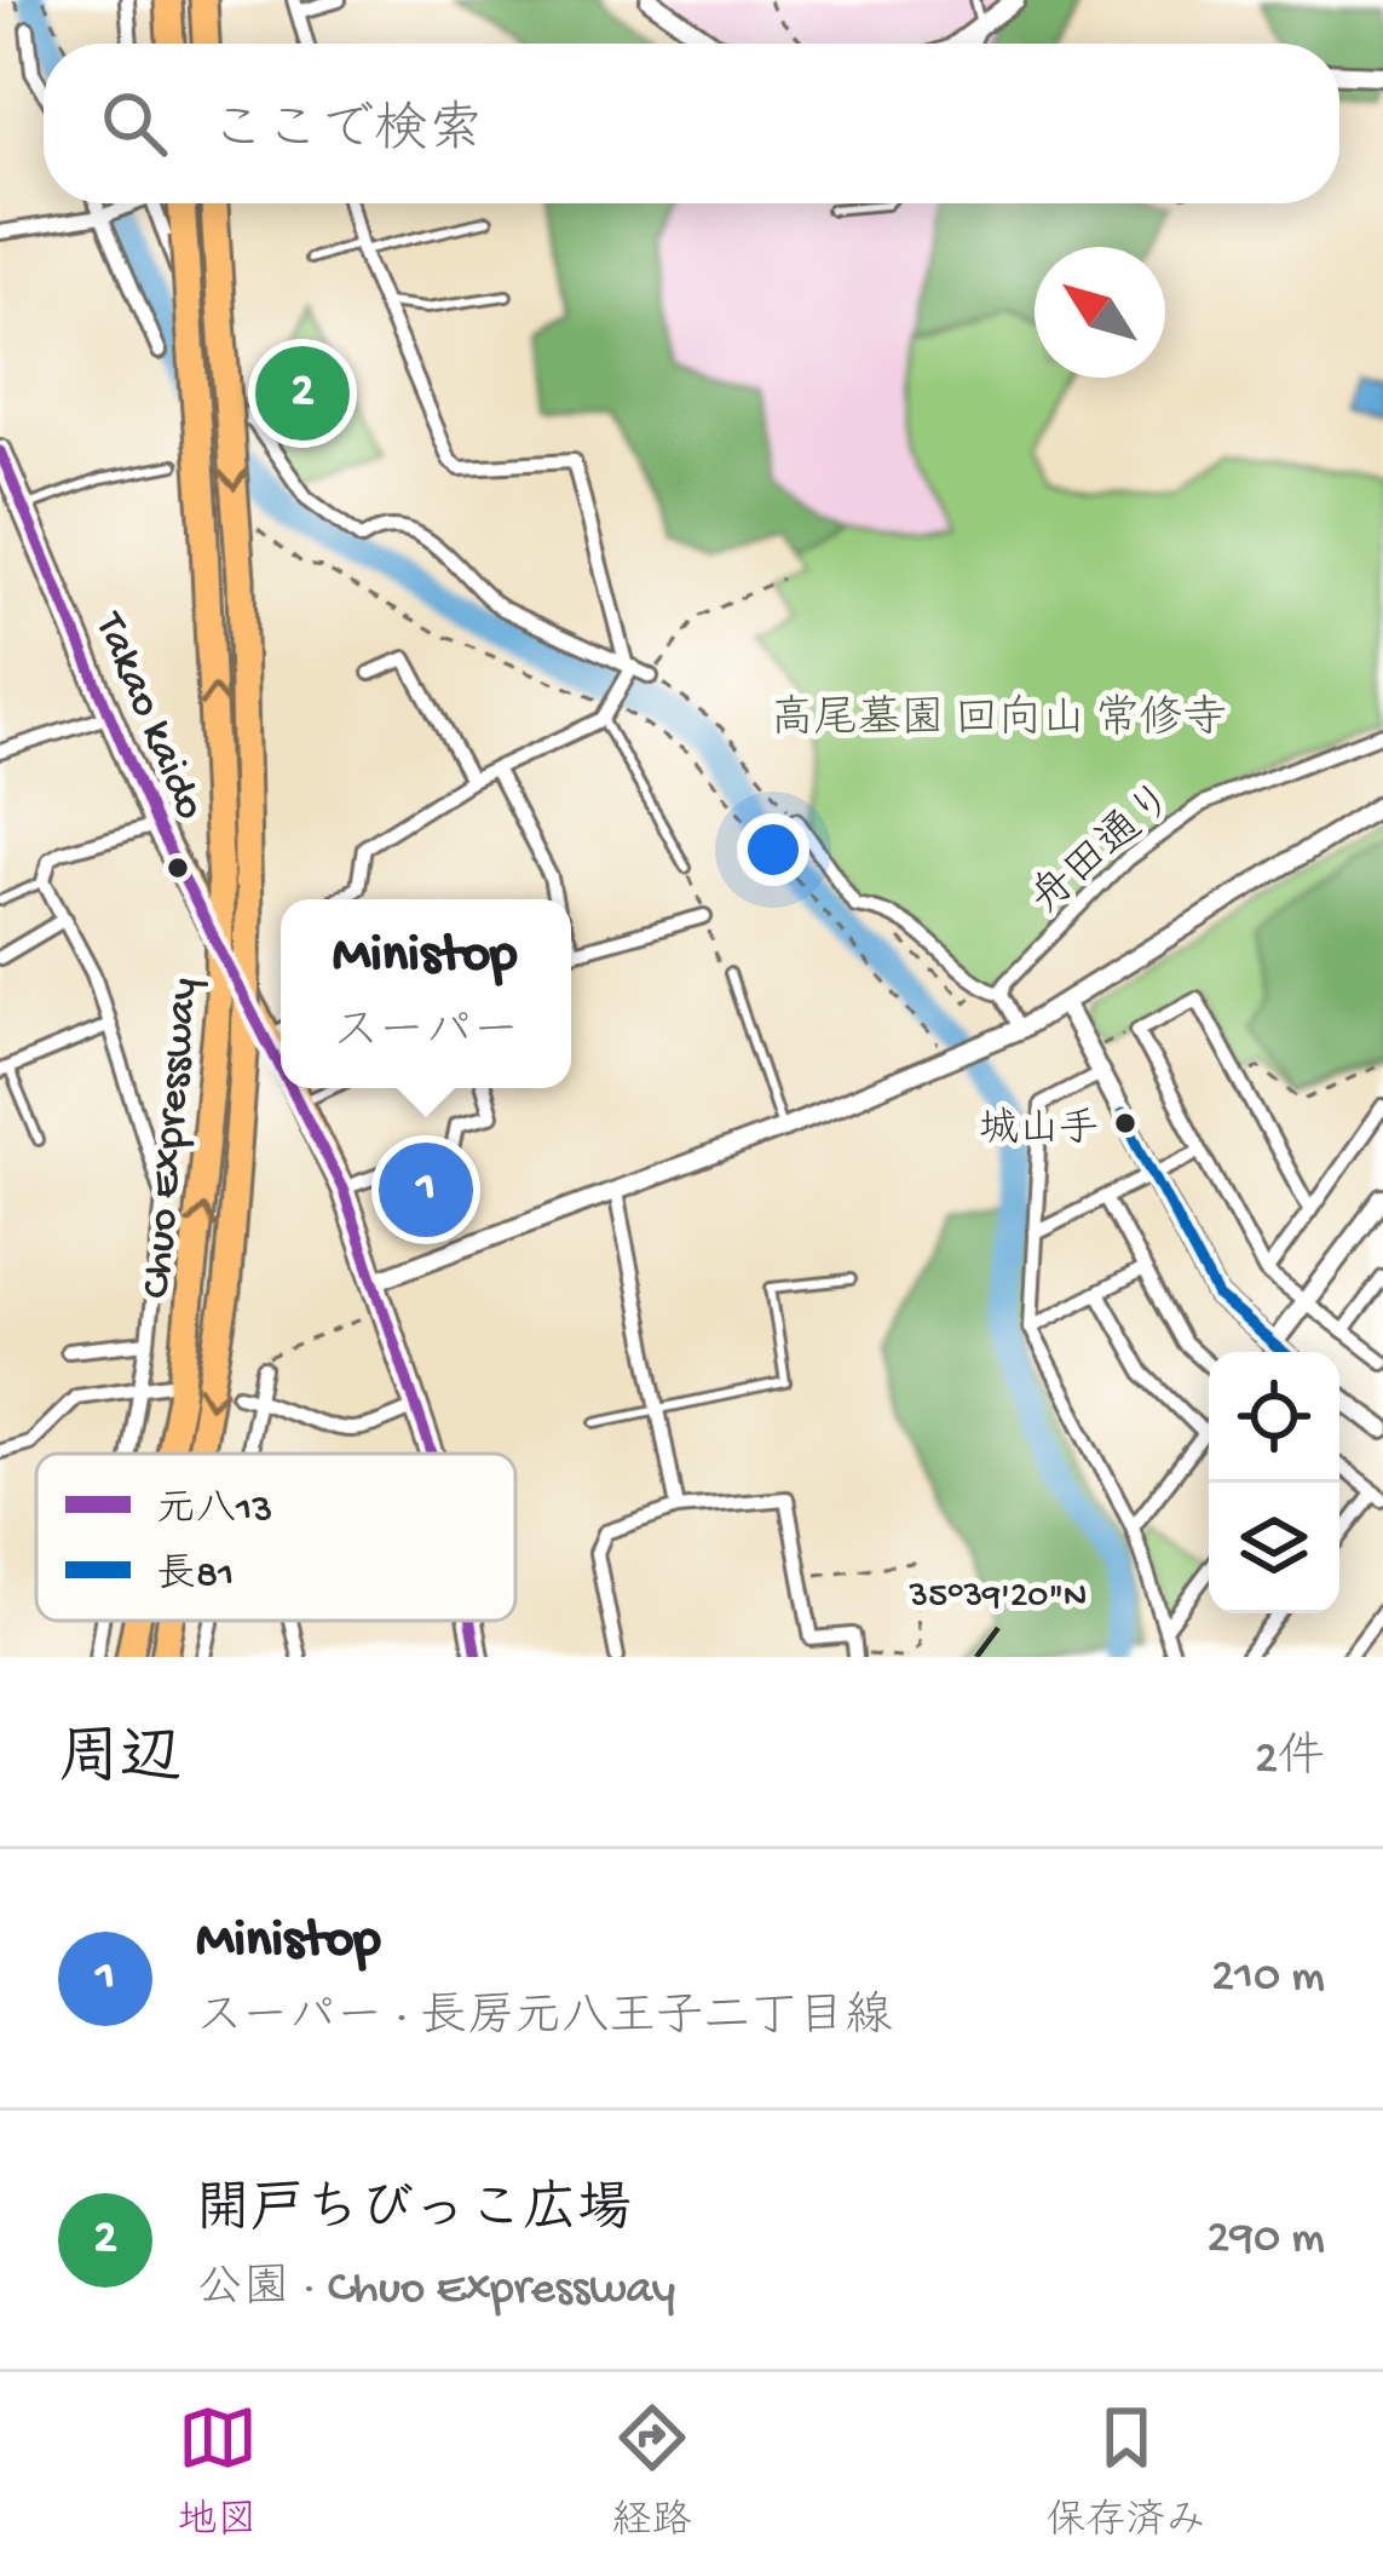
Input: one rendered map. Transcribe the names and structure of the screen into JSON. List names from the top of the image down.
{
  "streets": {
    "highway": ["Chuo Expressway"],
    "main road": ["Takao kaido"],
    "street": ["舟田通り"]
  },
  "parks": ["高尾墓園 回向山 常修寺"],
  "places": ["城山手"],
  "lines": ["transit line 元八13", "transit line 長81"],
  "legend": ["元八13", "長81"],
  "north": "top left",
  "page": {
    "search": "ここで検索",
    "pins": ["2", "1"],
    "popup": ["Ministop", "スーパー"],
    "heading": ["周辺", "2件"],
    "list": [
      {
        "mark": "1",
        "name": "Ministop",
        "note": "スーパー · 長房元八王子二丁目線",
        "value": "210 m"
      },
      {
        "mark": "2",
        "name": "開戸ちびっこ広場",
        "note": "公園 · Chuo Expressway",
        "value": "290 m"
      }
    ],
    "nav": ["地図", "経路", "保存済み"]
  },
  "coordinates": ["35°39'20\"N"]
}
